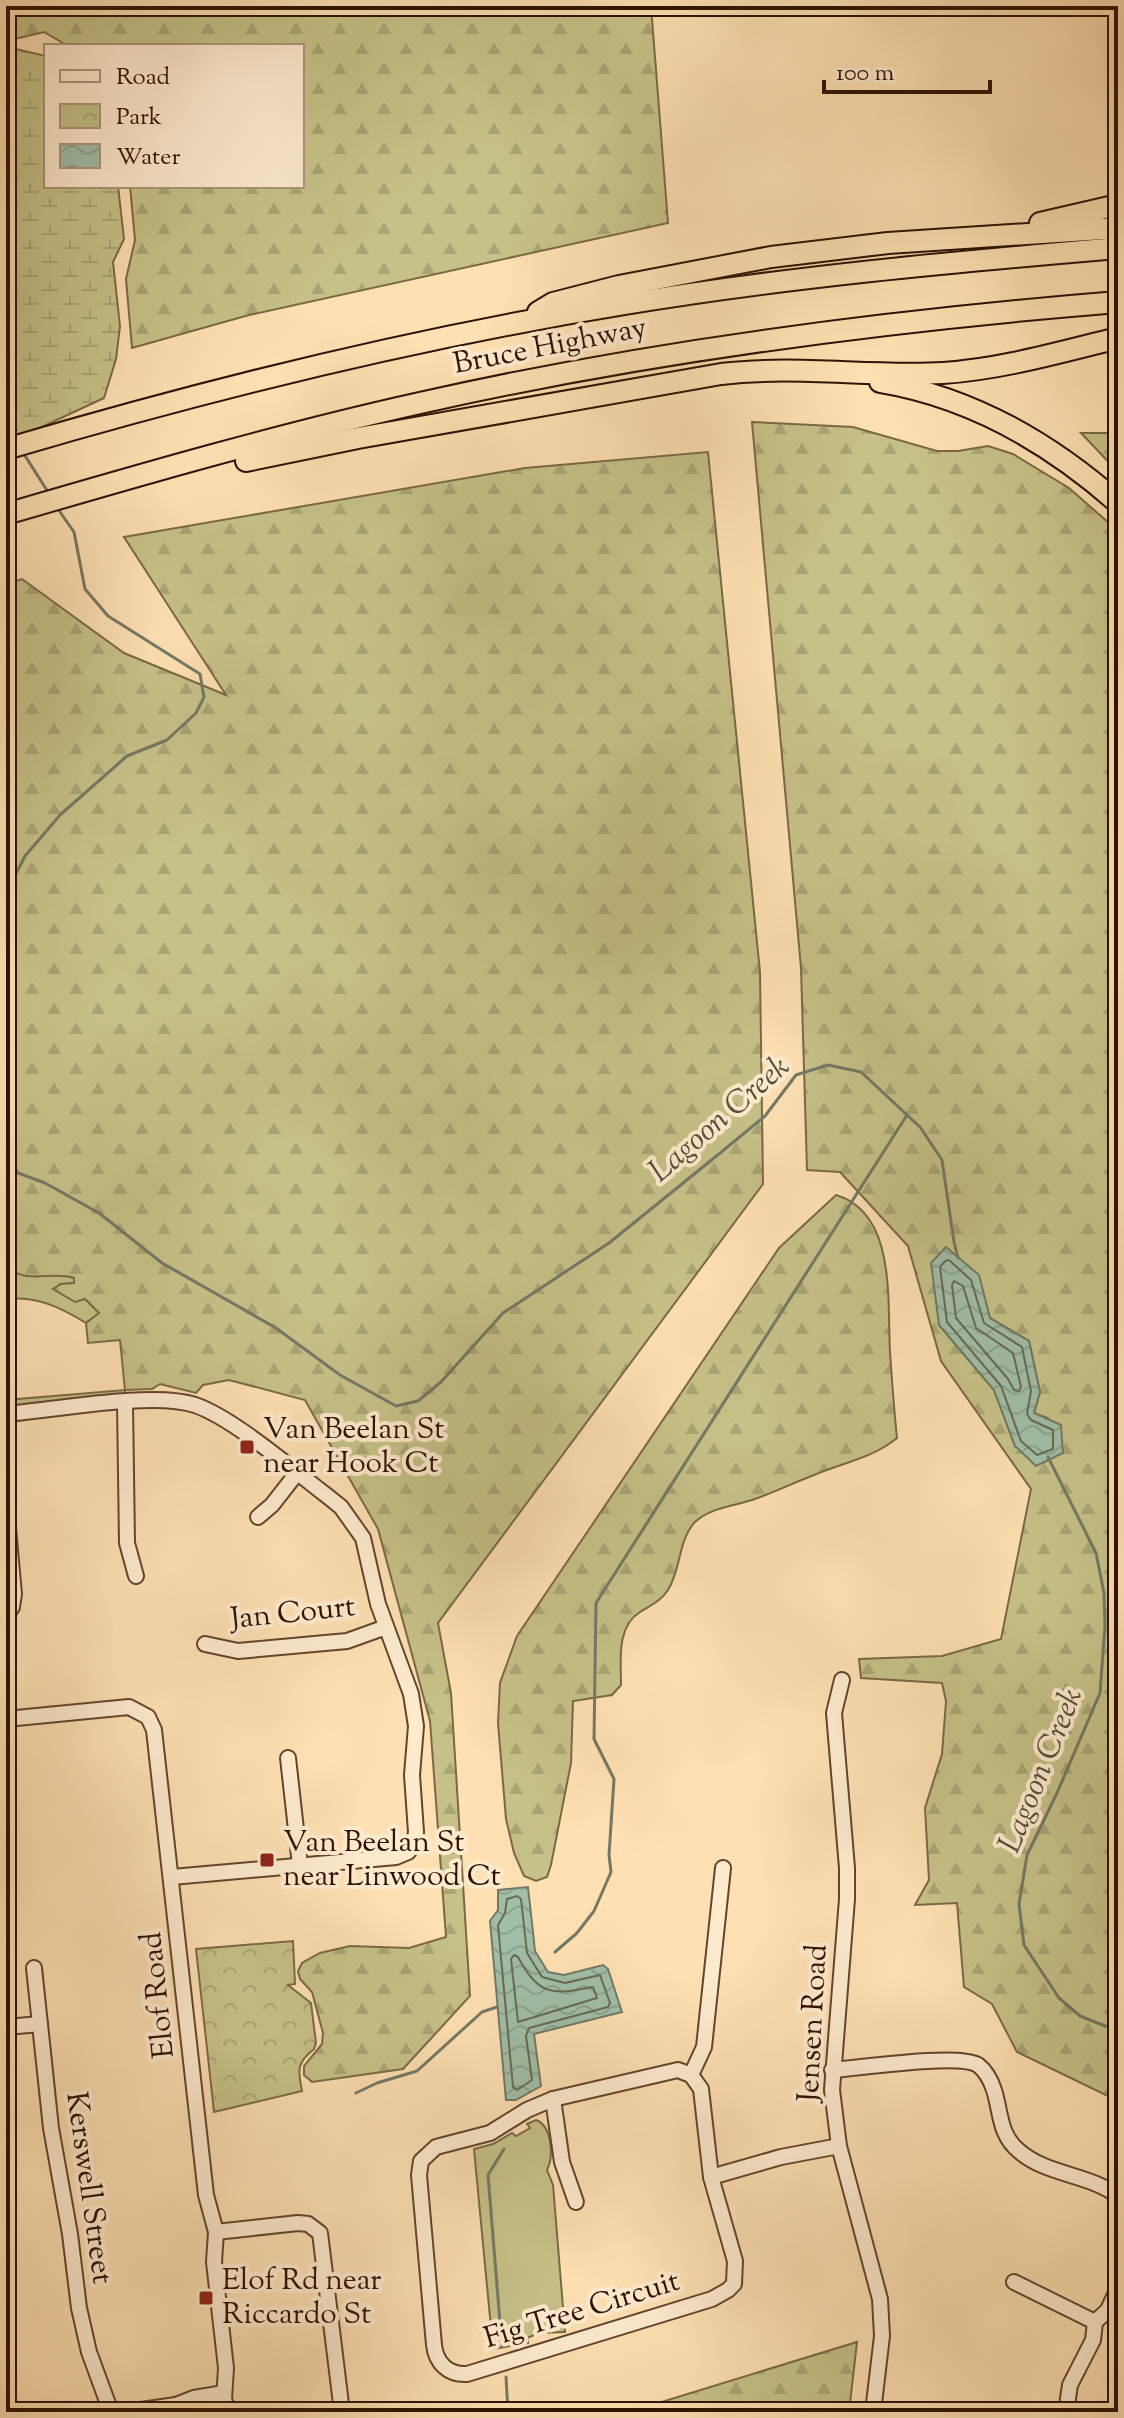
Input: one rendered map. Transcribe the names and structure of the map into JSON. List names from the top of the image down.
{
  "streets": {
    "highway": ["Bruce Highway"],
    "street": [
      "Jan Court",
      "Elof Road",
      "Jensen Road",
      "Kerswell Street",
      "Fig Tree Circuit"
    ]
  },
  "water": ["Lagoon Creek"],
  "places": {
    "transit": ["Van Beelan St near Hook Ct", "Van Beelan St near Linwood Ct", "Elof Rd near Riccardo St"]
  },
  "legend": ["Road", "Park", "Water"],
  "scale_bar": "100 m"
}
